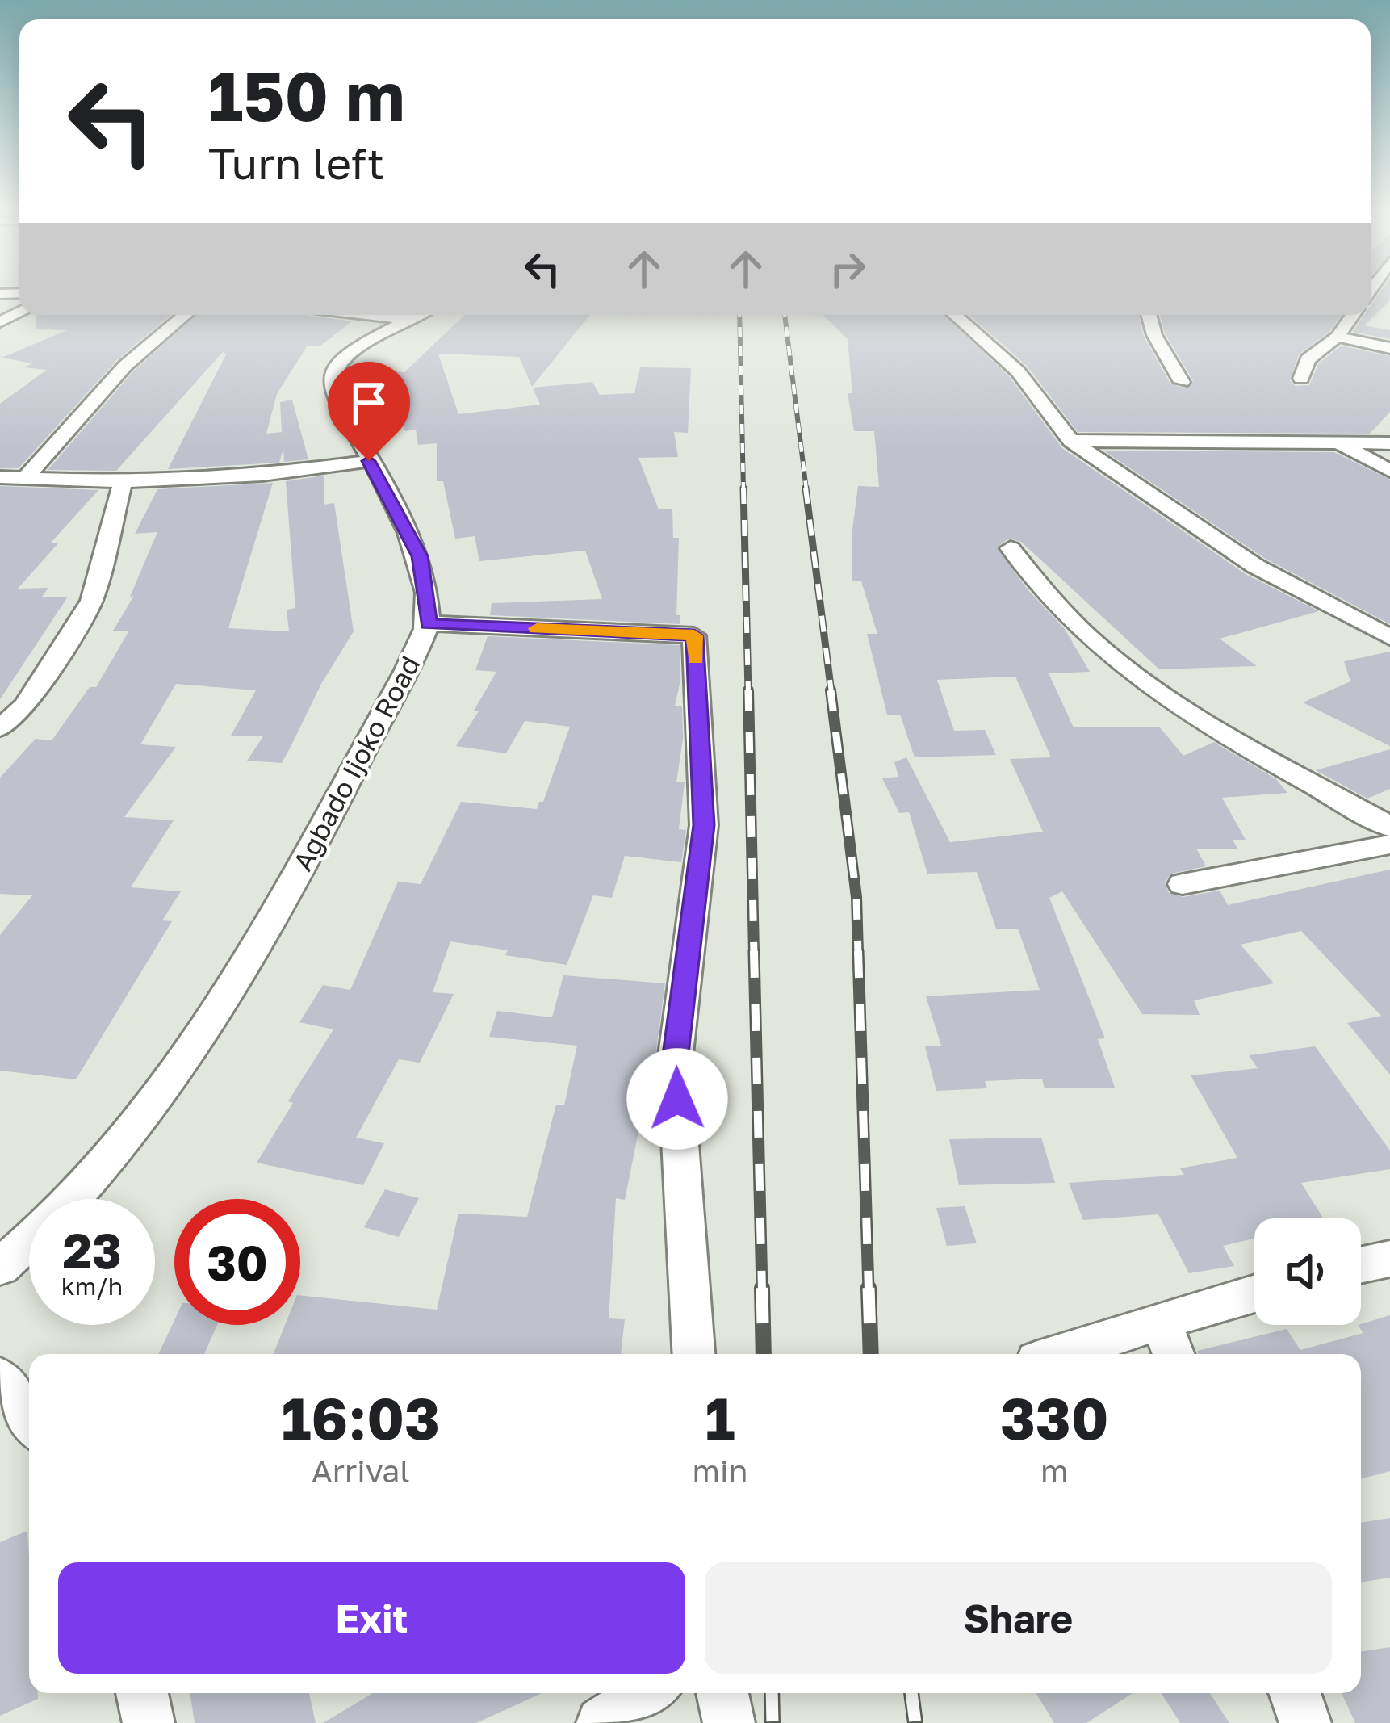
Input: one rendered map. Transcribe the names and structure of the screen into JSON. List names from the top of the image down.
{
  "streets": {
    "street": ["Agbado Ijoko Road"]
  },
  "page": {
    "turn": ["150 m", "Turn left"],
    "speed": "23 km/h",
    "limit": "30",
    "eta": [
      "16:03",
      "Arrival",
      "1",
      "min",
      "330",
      "m"
    ],
    "buttons": ["Exit", "Share"]
  }
}
